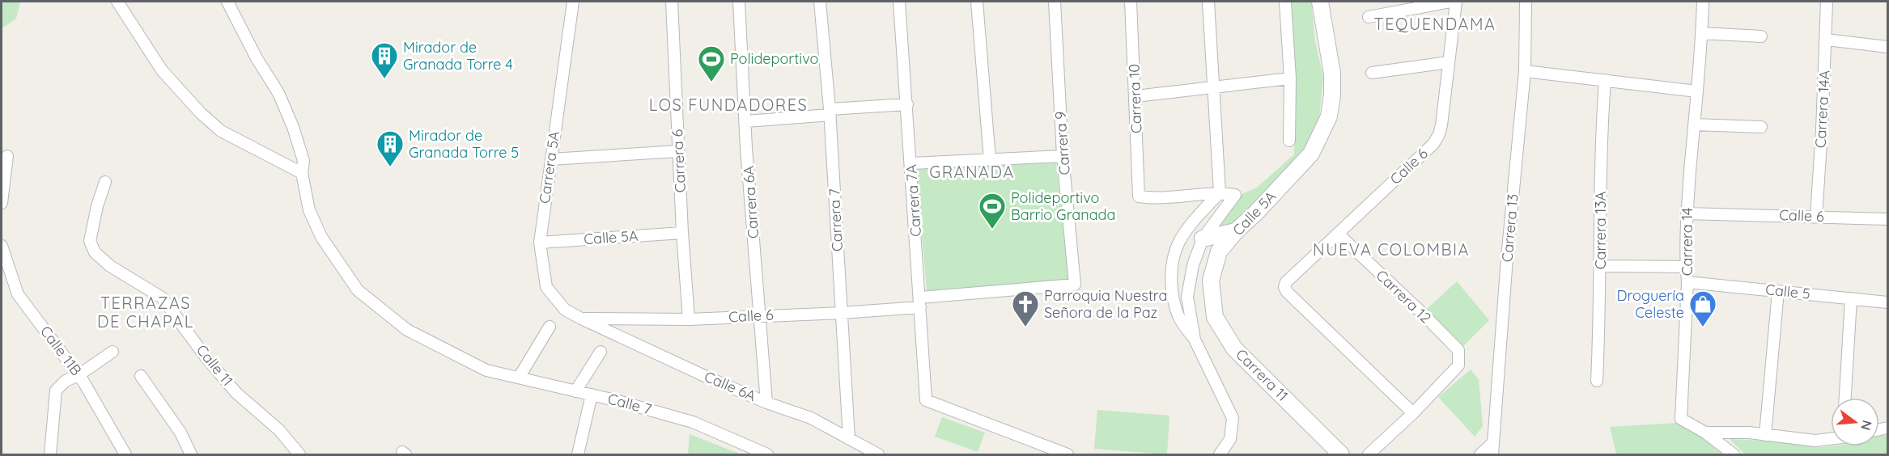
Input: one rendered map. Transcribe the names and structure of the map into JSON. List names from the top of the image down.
{
  "streets": {
    "street": [
      "Carrera 10",
      "Carrera 14A",
      "Carrera 9",
      "Carrera 6",
      "Calle 6",
      "Carrera 5A",
      "Carrera 7A",
      "Carrera 6A",
      "Calle 5A",
      "Carrera 7",
      "Carrera 13",
      "Carrera 13A",
      "Carrera 14",
      "Calle 5",
      "Carrera 12",
      "Calle 11B",
      "Calle 11",
      "Carrera 11",
      "Calle 6A",
      "Calle 7"
    ]
  },
  "crossings": [
    ["Carrera 14A", "Calle 6"],
    ["Carrera 9", "Calle 6"],
    ["Carrera 6", "Calle 6"],
    ["Carrera 6", "Calle 5A"],
    ["Calle 6", "Carrera 5A"],
    ["Calle 6", "Carrera 7A"],
    ["Calle 6", "Carrera 6A"],
    ["Calle 6", "Carrera 7"],
    ["Calle 6", "Carrera 14"],
    ["Calle 6", "Carrera 12"],
    ["Calle 6", "Calle 6A"],
    ["Carrera 5A", "Calle 5A"],
    ["Carrera 5A", "Calle 6A"],
    ["Carrera 6A", "Calle 6A"],
    ["Calle 5A", "Carrera 11"],
    ["Carrera 7", "Calle 6A"],
    ["Carrera 14", "Calle 5"]
  ],
  "districts": [
    "TEQUENDAMA",
    "LOS FUNDADORES",
    "GRANADA",
    "NUEVA COLOMBIA",
    "TERRAZAS DE CHAPAL"
  ],
  "places": {
    "building": ["Mirador de Granada Torre 4", "Mirador de Granada Torre 5"],
    "sports": ["Polideportivo", "Polideportivo Barrio Granada"],
    "church": ["Parroquia Nuestra Señora de la Paz"],
    "shop": ["Droguería Celeste"]
  },
  "north": "right"
}
